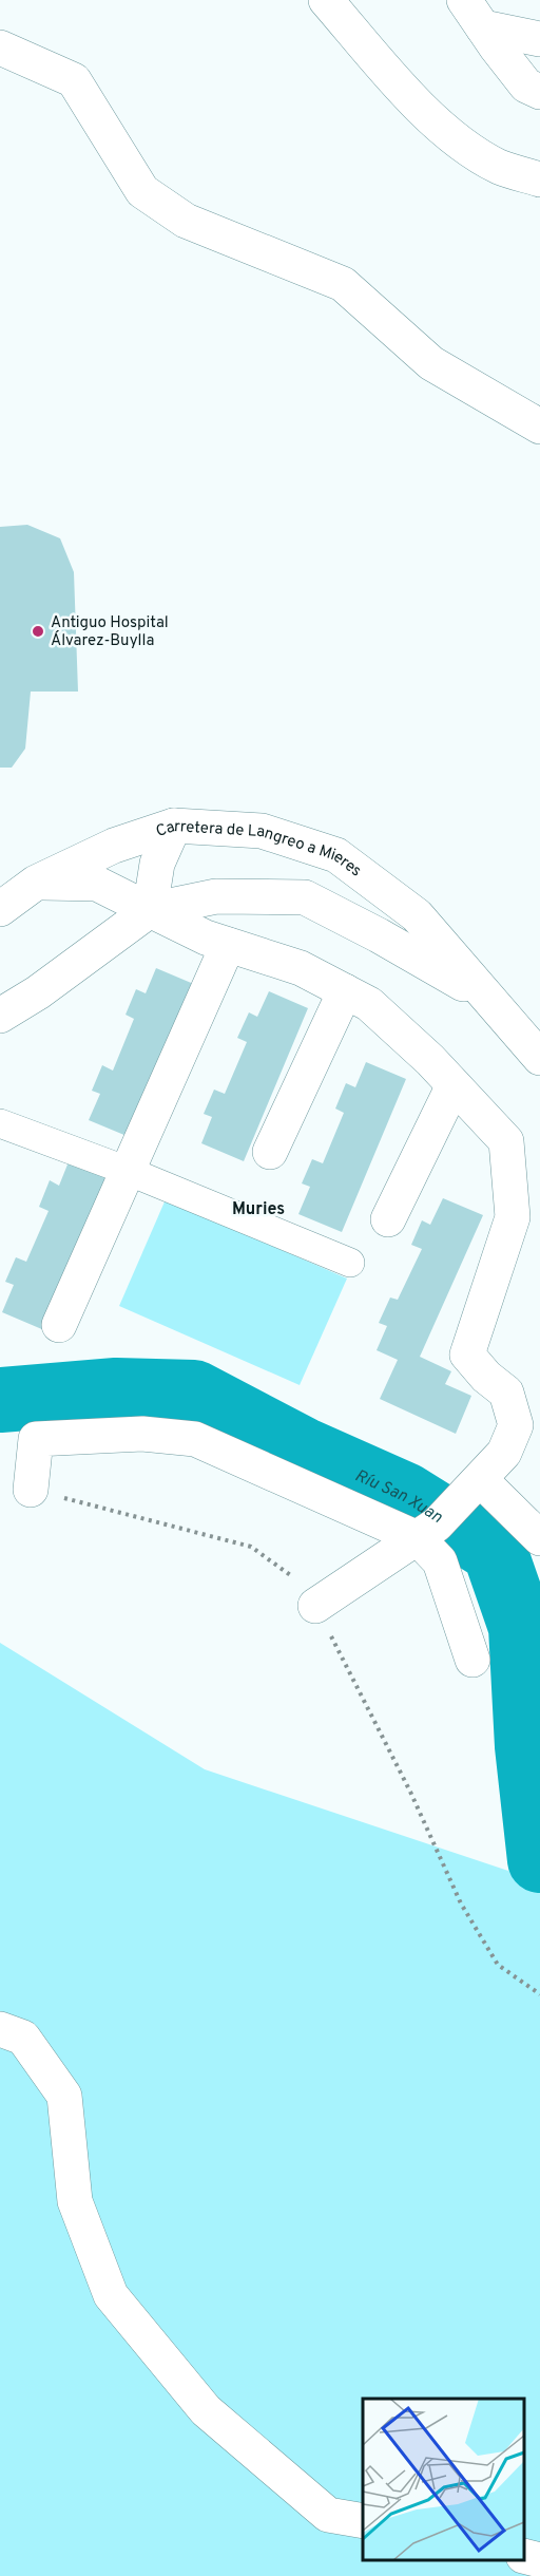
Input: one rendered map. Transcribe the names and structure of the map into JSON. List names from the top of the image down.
{
  "streets": {
    "street": ["Carretera de Langreo a Mieres"]
  },
  "districts": ["Muries"],
  "water": ["Ríu San Xuan"],
  "places": ["Antiguo Hospital Álvarez-Buylla"]
}
